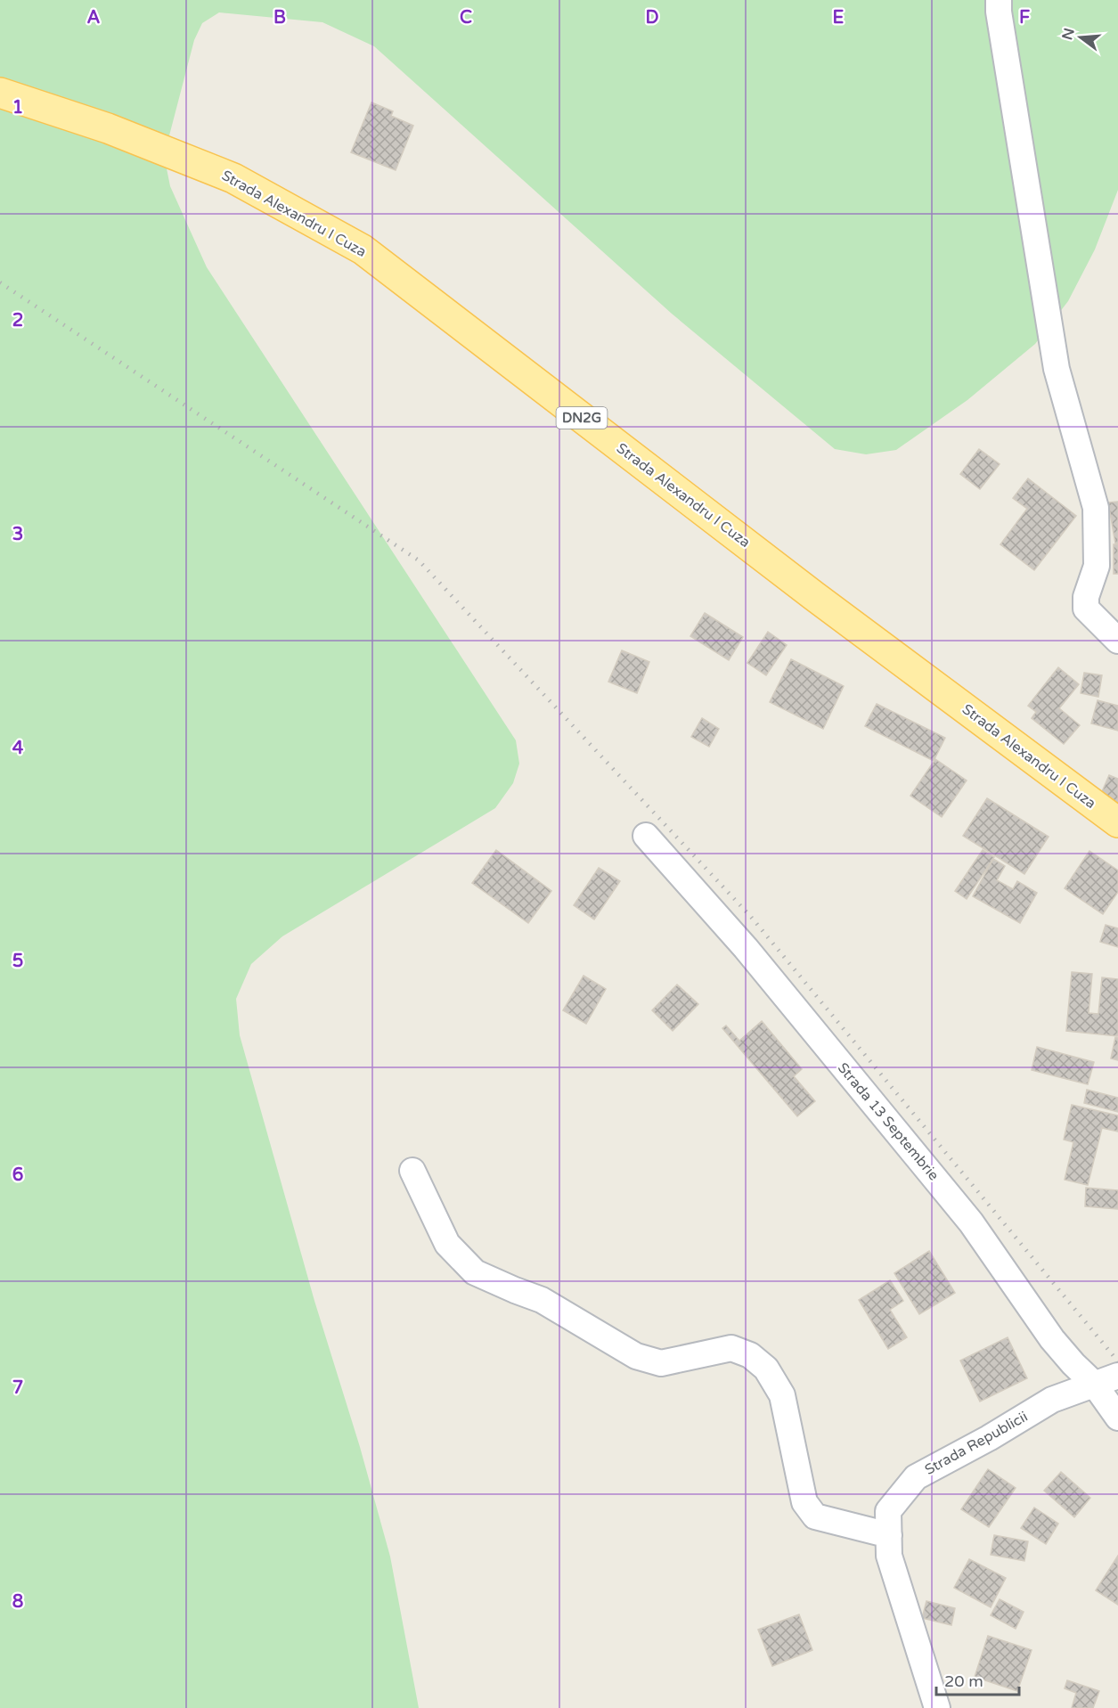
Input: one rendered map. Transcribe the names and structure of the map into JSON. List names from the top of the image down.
{
  "streets": {
    "main road": ["Strada Alexandru I Cuza", "DN2G"],
    "street": ["Strada 13 Septembrie", "Strada Republicii"]
  },
  "crossings": [
    ["Strada 13 Septembrie", "Strada Republicii"]
  ],
  "scale_bar": "20 m",
  "north": "left",
  "grid": {
    "columns": [
      "A",
      "B",
      "C",
      "D",
      "E",
      "F"
    ],
    "rows": [
      "1",
      "2",
      "3",
      "4",
      "5",
      "6",
      "7",
      "8"
    ]
  }
}
